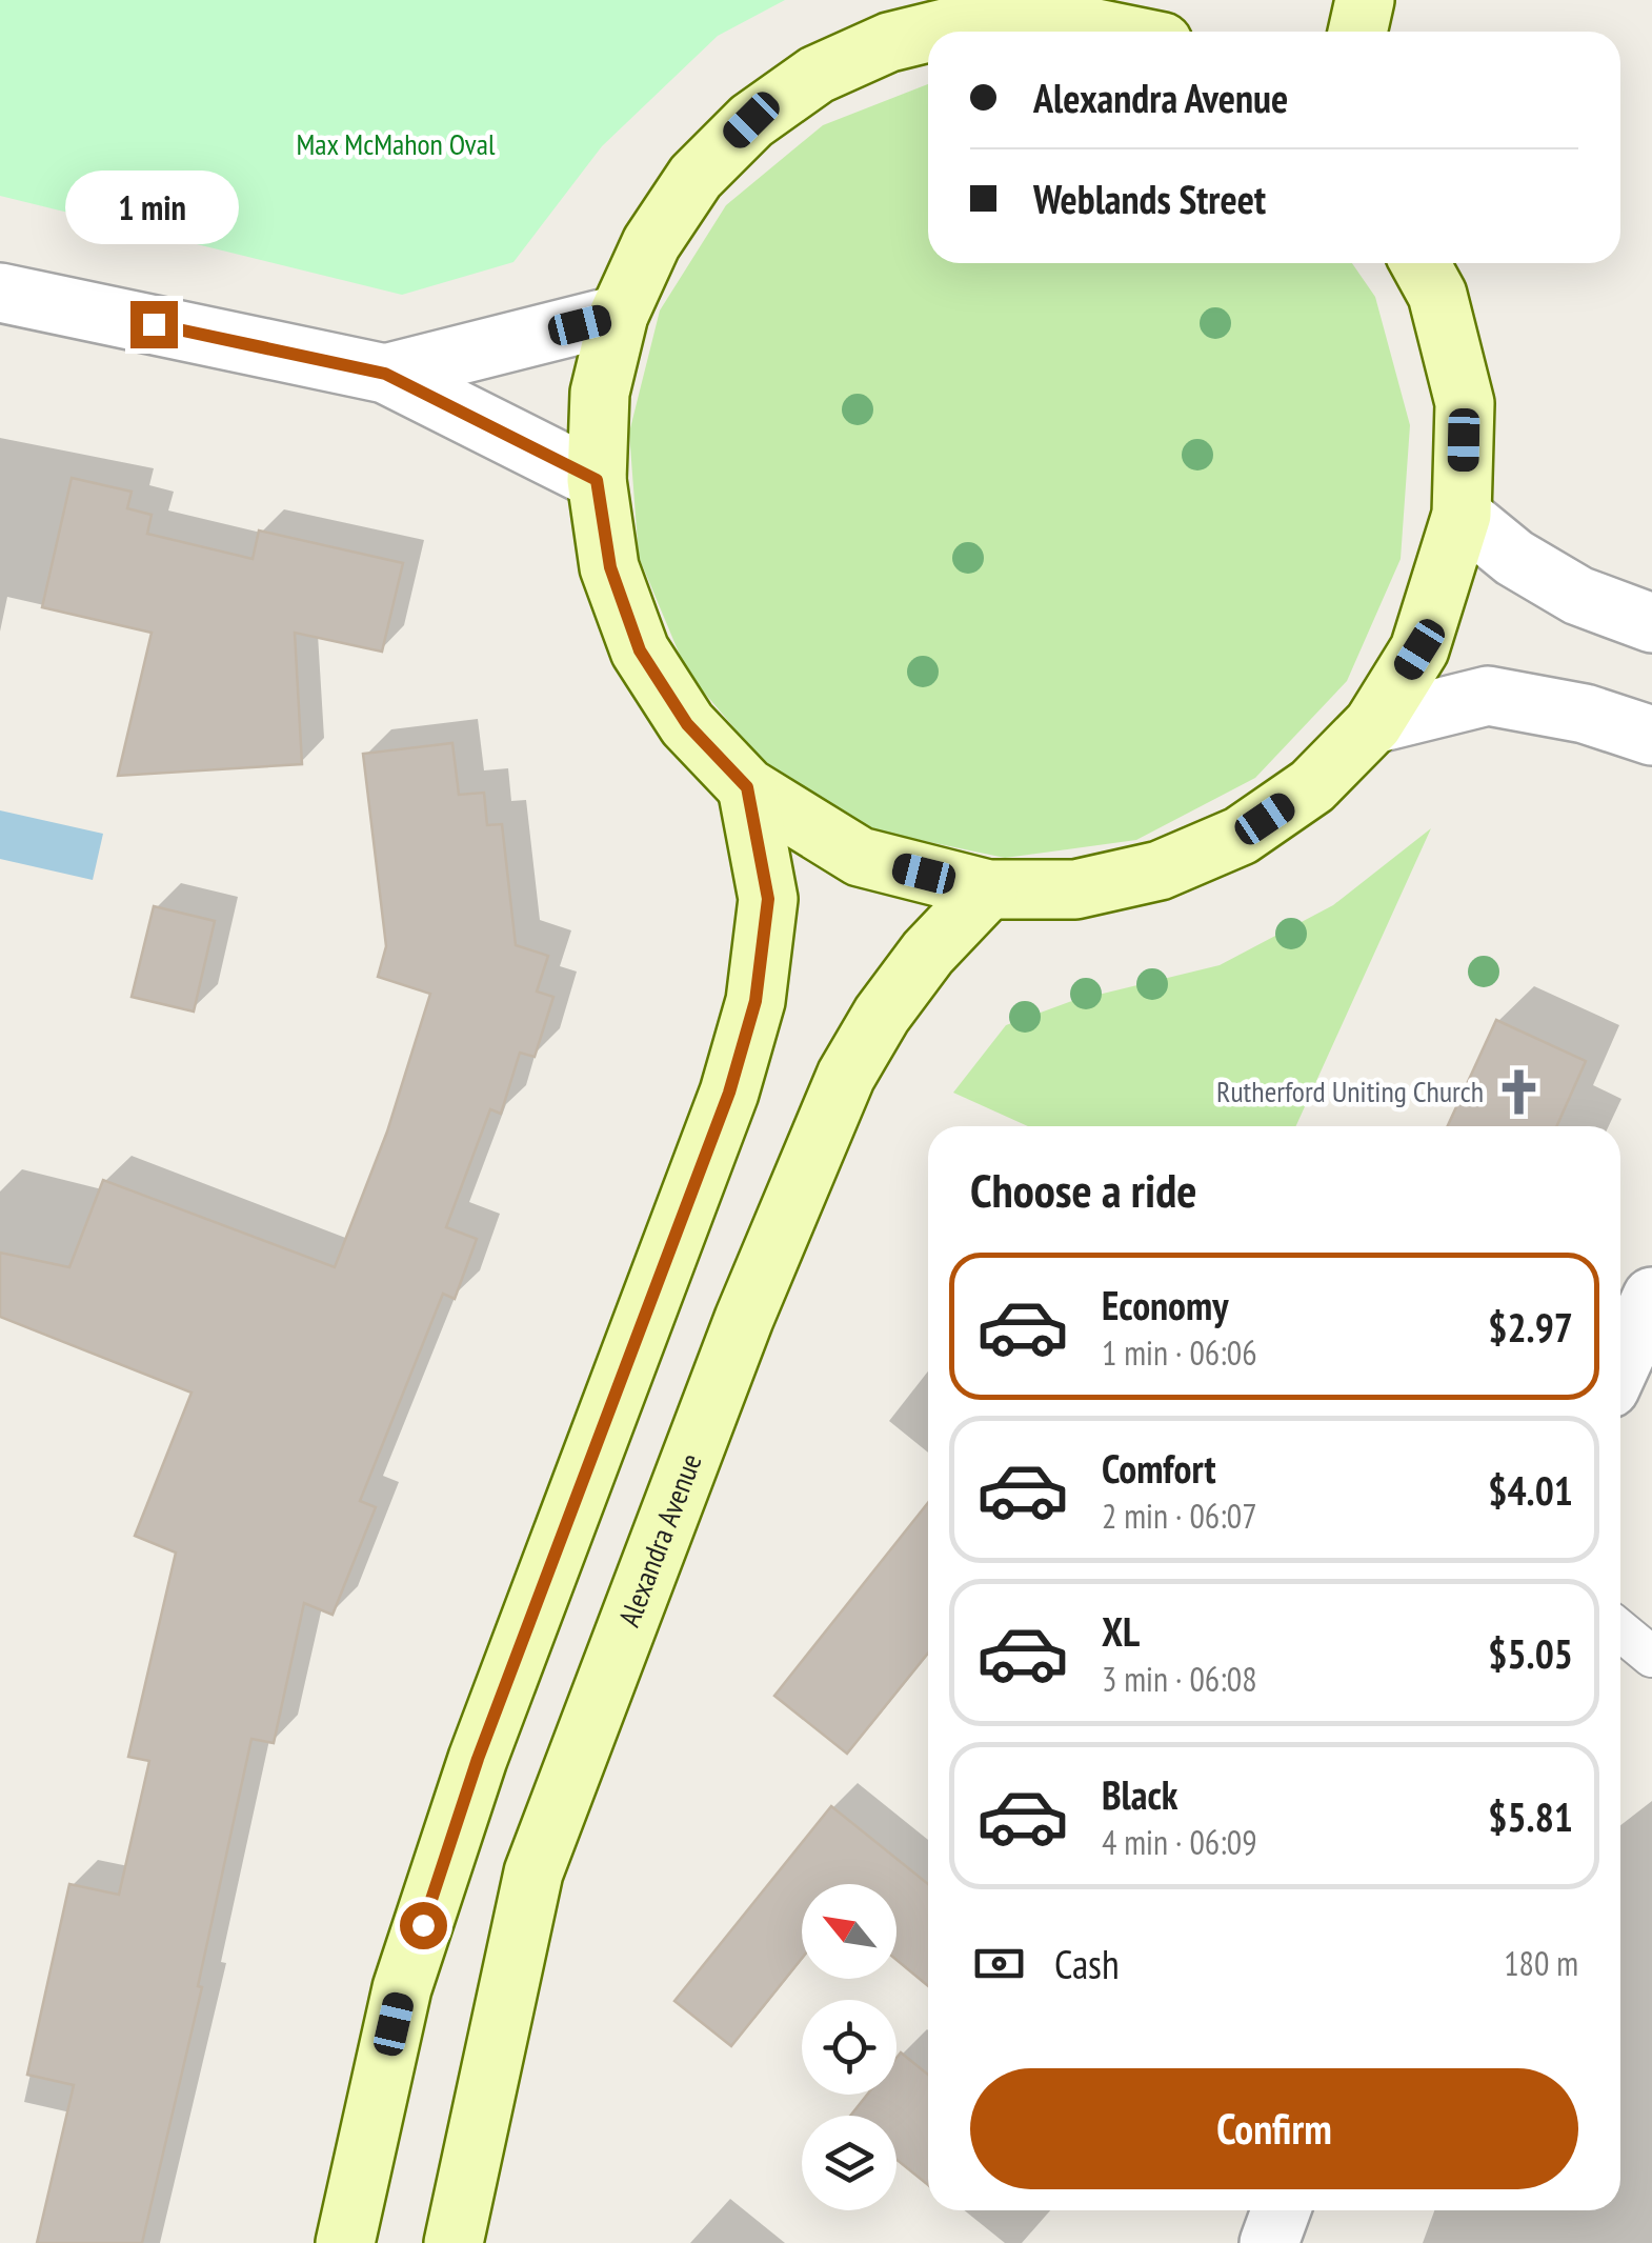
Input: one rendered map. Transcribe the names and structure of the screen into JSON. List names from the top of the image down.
{
  "streets": {
    "main road": ["Alexandra Avenue"]
  },
  "parks": ["Max McMahon Oval"],
  "places": {
    "church": ["Rutherford Uniting Church"]
  },
  "north": "top left",
  "page": {
    "banner": ["Alexandra Avenue", "Weblands Street"],
    "bubble": "1 min",
    "heading": "Choose a ride",
    "list": [
      {
        "name": "Economy",
        "note": "1 min · 06:06",
        "value": "$2.97"
      },
      {
        "name": "Comfort",
        "note": "2 min · 06:07",
        "value": "$4.01"
      },
      {
        "name": "XL",
        "note": "3 min · 06:08",
        "value": "$5.05"
      },
      {
        "name": "Black",
        "note": "4 min · 06:09",
        "value": "$5.81"
      }
    ],
    "pay": ["Cash", "180 m"],
    "buttons": "Confirm"
  }
}
